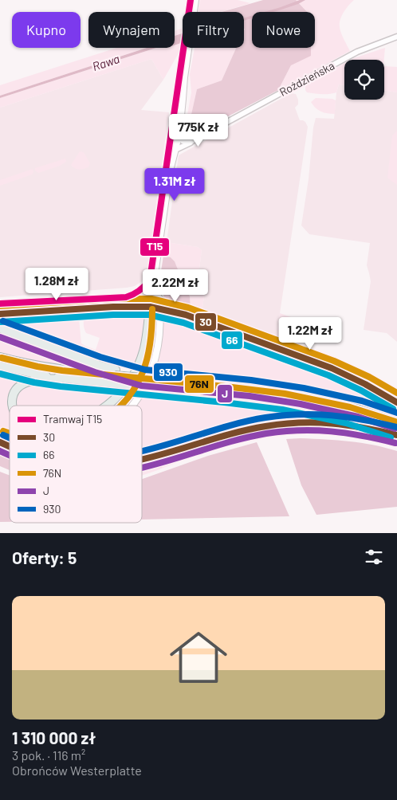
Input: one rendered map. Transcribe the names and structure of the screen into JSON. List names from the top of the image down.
{
  "streets": {
    "street": ["Roździeńska"]
  },
  "water": ["Rawa"],
  "lines": [
    "tram line T15",
    "transit line 76N",
    "transit line 30",
    "transit line 66",
    "transit line 930",
    "transit line J"
  ],
  "legend": [
    "Tramwaj T15",
    "30",
    "66",
    "76N",
    "J",
    "930"
  ],
  "page": {
    "chip": [
      "Kupno",
      "Wynajem",
      "Filtry",
      "Nowe"
    ],
    "price": [
      "775K zł",
      "1.31M zł",
      "1.28M zł",
      "2.22M zł",
      "1.22M zł"
    ],
    "heading": "Oferty: 5",
    "list": [
      {
        "name": "1 310 000 zł",
        "note": "3 pok. · 116 m² · Obrońców Westerplatte"
      }
    ]
  }
}
